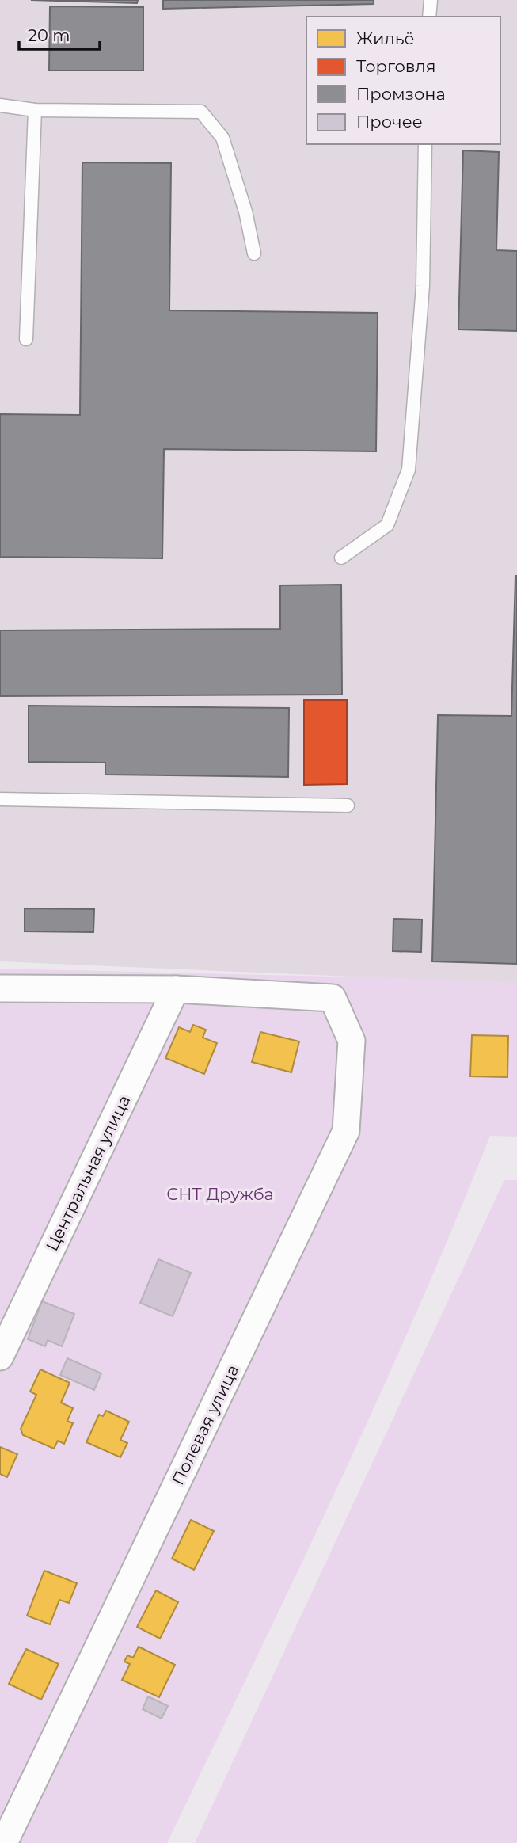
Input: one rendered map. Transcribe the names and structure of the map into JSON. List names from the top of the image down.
{
  "streets": {
    "street": ["Центральная улица", "Полевая улица"]
  },
  "crossings": [
    ["Центральная улица", "Полевая улица"]
  ],
  "parks": ["СНТ Дружба"],
  "legend": [
    "Жильё",
    "Торговля",
    "Промзона",
    "Прочее"
  ],
  "scale_bar": "20 m"
}
